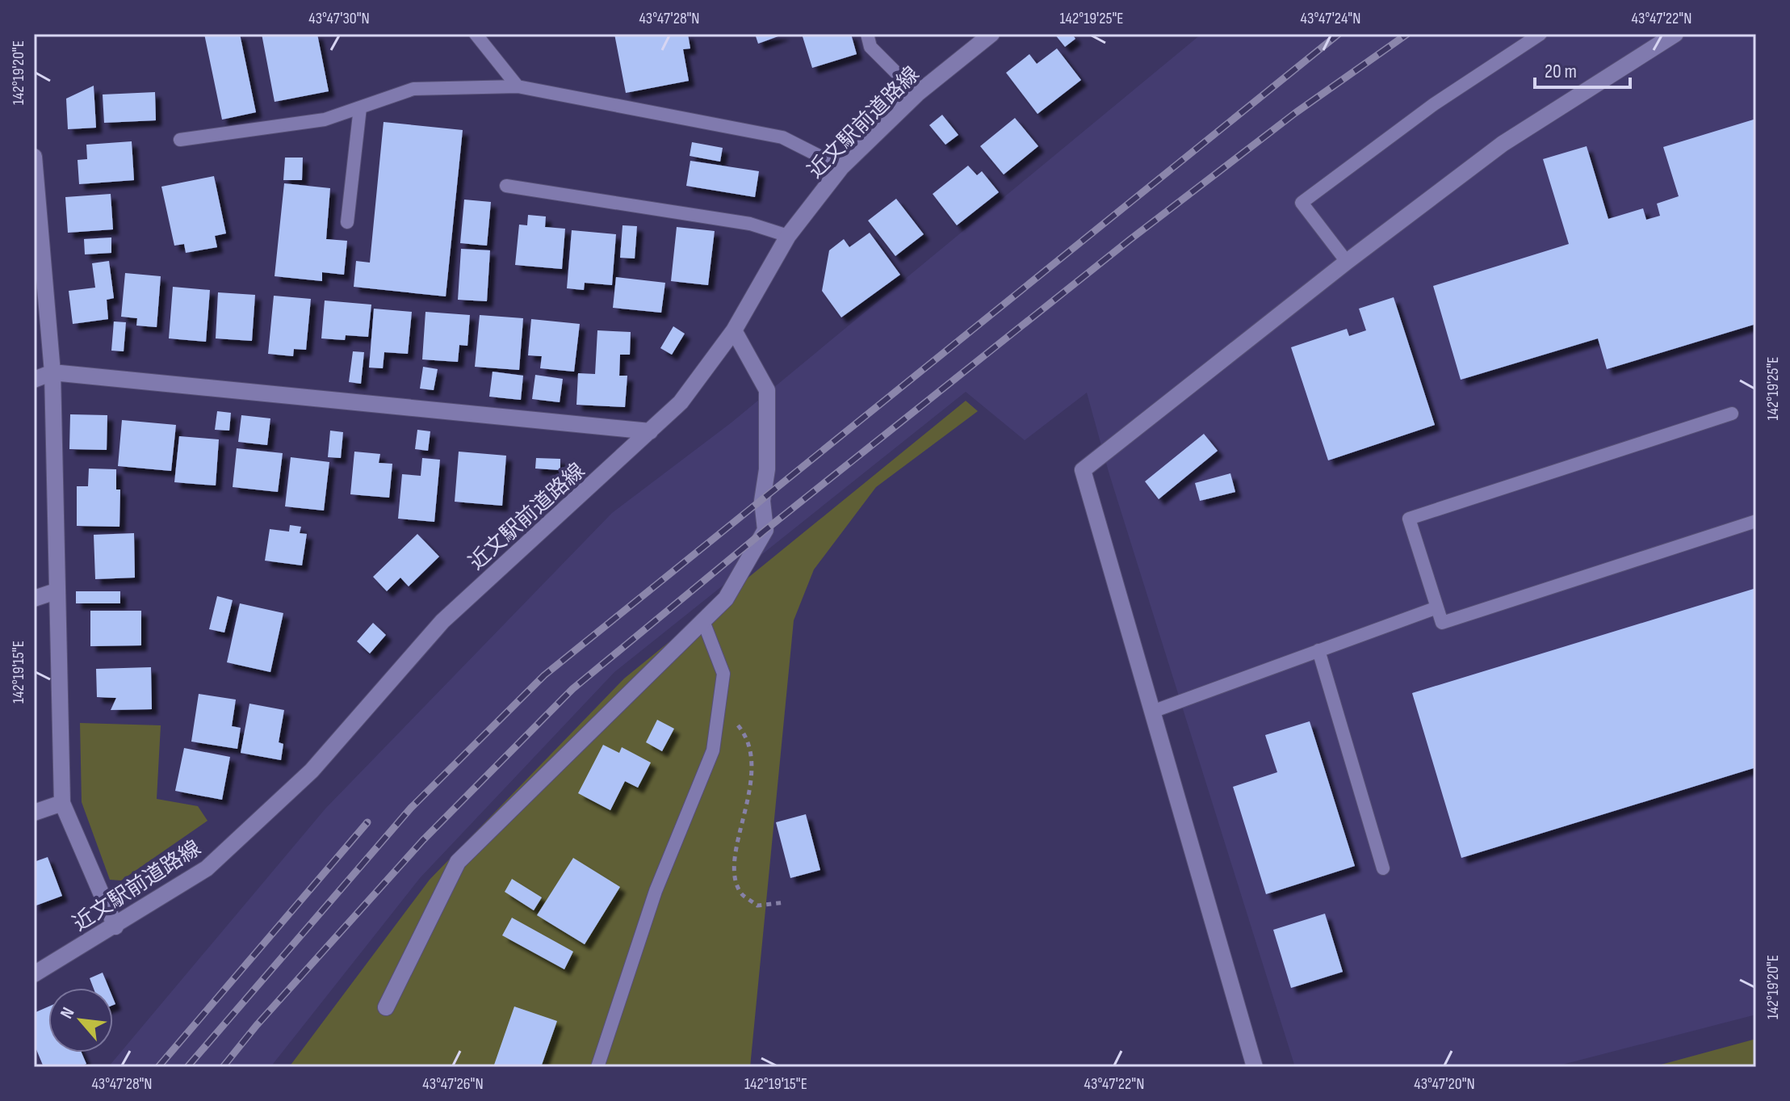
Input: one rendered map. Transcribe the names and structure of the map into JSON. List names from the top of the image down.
{
  "streets": {
    "street": ["近文駅前道路線"]
  },
  "scale_bar": "20 m",
  "north": "top left",
  "coordinates": [
    "43°47'30\"N",
    "43°47'28\"N",
    "142°19'25\"E",
    "43°47'24\"N",
    "43°47'22\"N",
    "142°19'20\"E",
    "142°19'15\"E",
    "43°47'26\"N",
    "43°47'20\"N"
  ]
}
